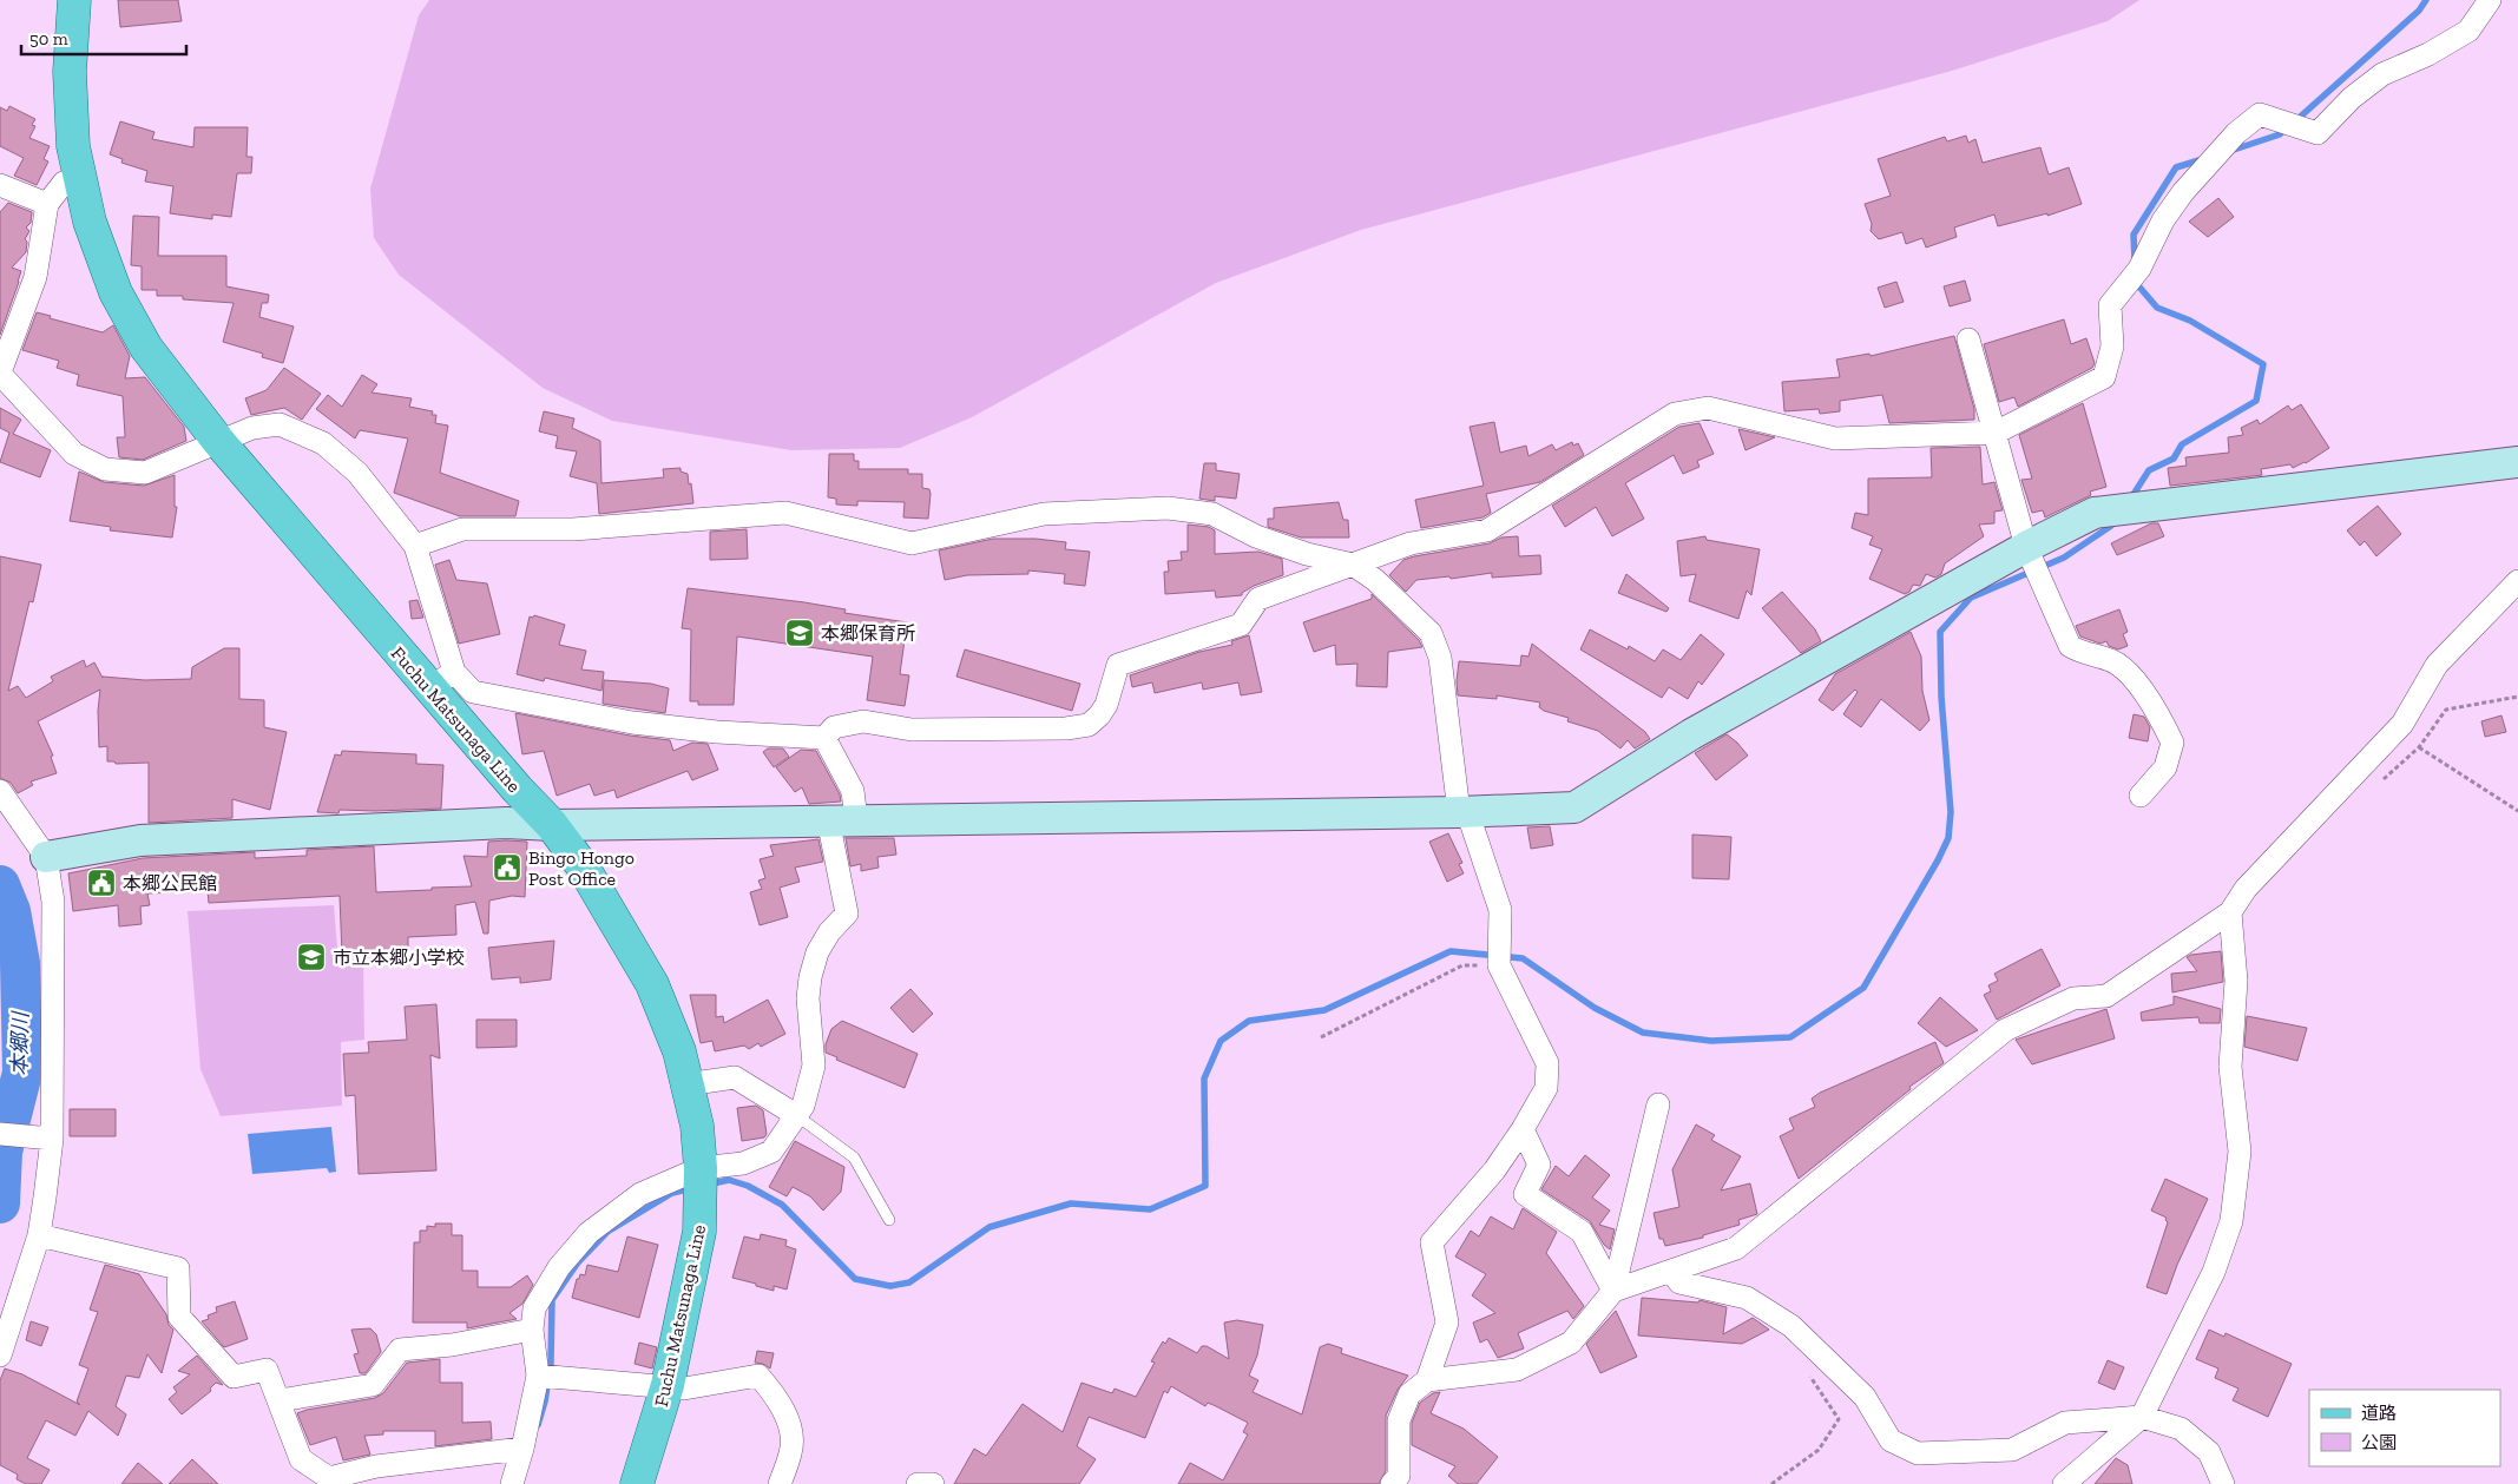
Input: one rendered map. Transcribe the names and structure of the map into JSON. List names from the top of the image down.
{
  "streets": {
    "main road": ["Fuchu Matsunaga Line"]
  },
  "water": ["本郷川"],
  "places": {
    "school or university": ["本郷保育所", "市立本郷小学校"],
    "public building": ["Bingo Hongo Post Office", "本郷公民館"]
  },
  "legend": ["道路", "公園"],
  "scale_bar": "50 m"
}
